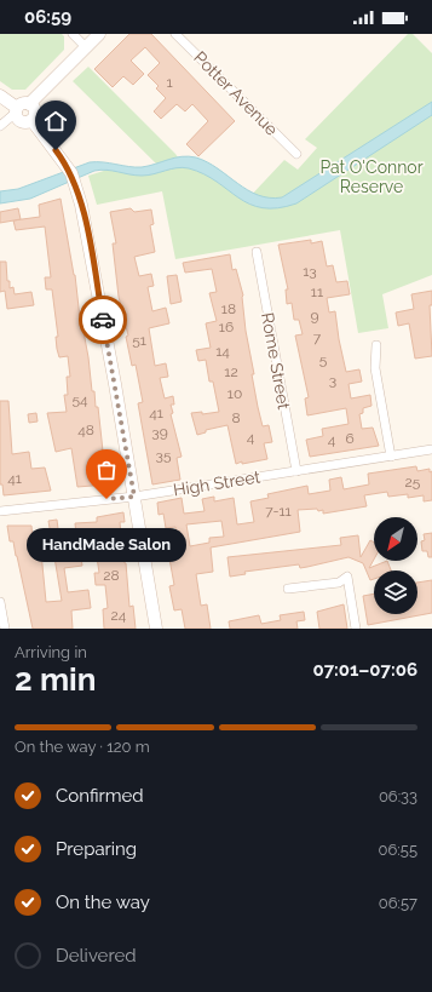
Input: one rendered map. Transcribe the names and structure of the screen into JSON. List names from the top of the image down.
{
  "streets": {
    "street": ["Potter Avenue", "Rome Street", "High Street"]
  },
  "crossings": [
    ["Rome Street", "High Street"]
  ],
  "parks": ["Pat O'Connor Reserve"],
  "places": ["HandMade Salon"],
  "house_numbers": [
    "1",
    "13",
    "11",
    "18",
    "9",
    "16",
    "7",
    "51",
    "14",
    "5",
    "12",
    "3",
    "10",
    "54",
    "41",
    "8",
    "48",
    "39",
    "4",
    "6",
    "4",
    "35",
    "41",
    "25",
    "7-11",
    "28",
    "24"
  ],
  "north": "bottom left",
  "page": {
    "status": "06:59",
    "bubble": "HandMade Salon",
    "heading": ["2 min", "Arriving in", "07:01–07:06"],
    "bar": "On the way · 120 m",
    "list": [
      ["Confirmed", "06:33"],
      ["Preparing", "06:55"],
      ["On the way", "06:57"],
      "Delivered"
    ]
  }
}
